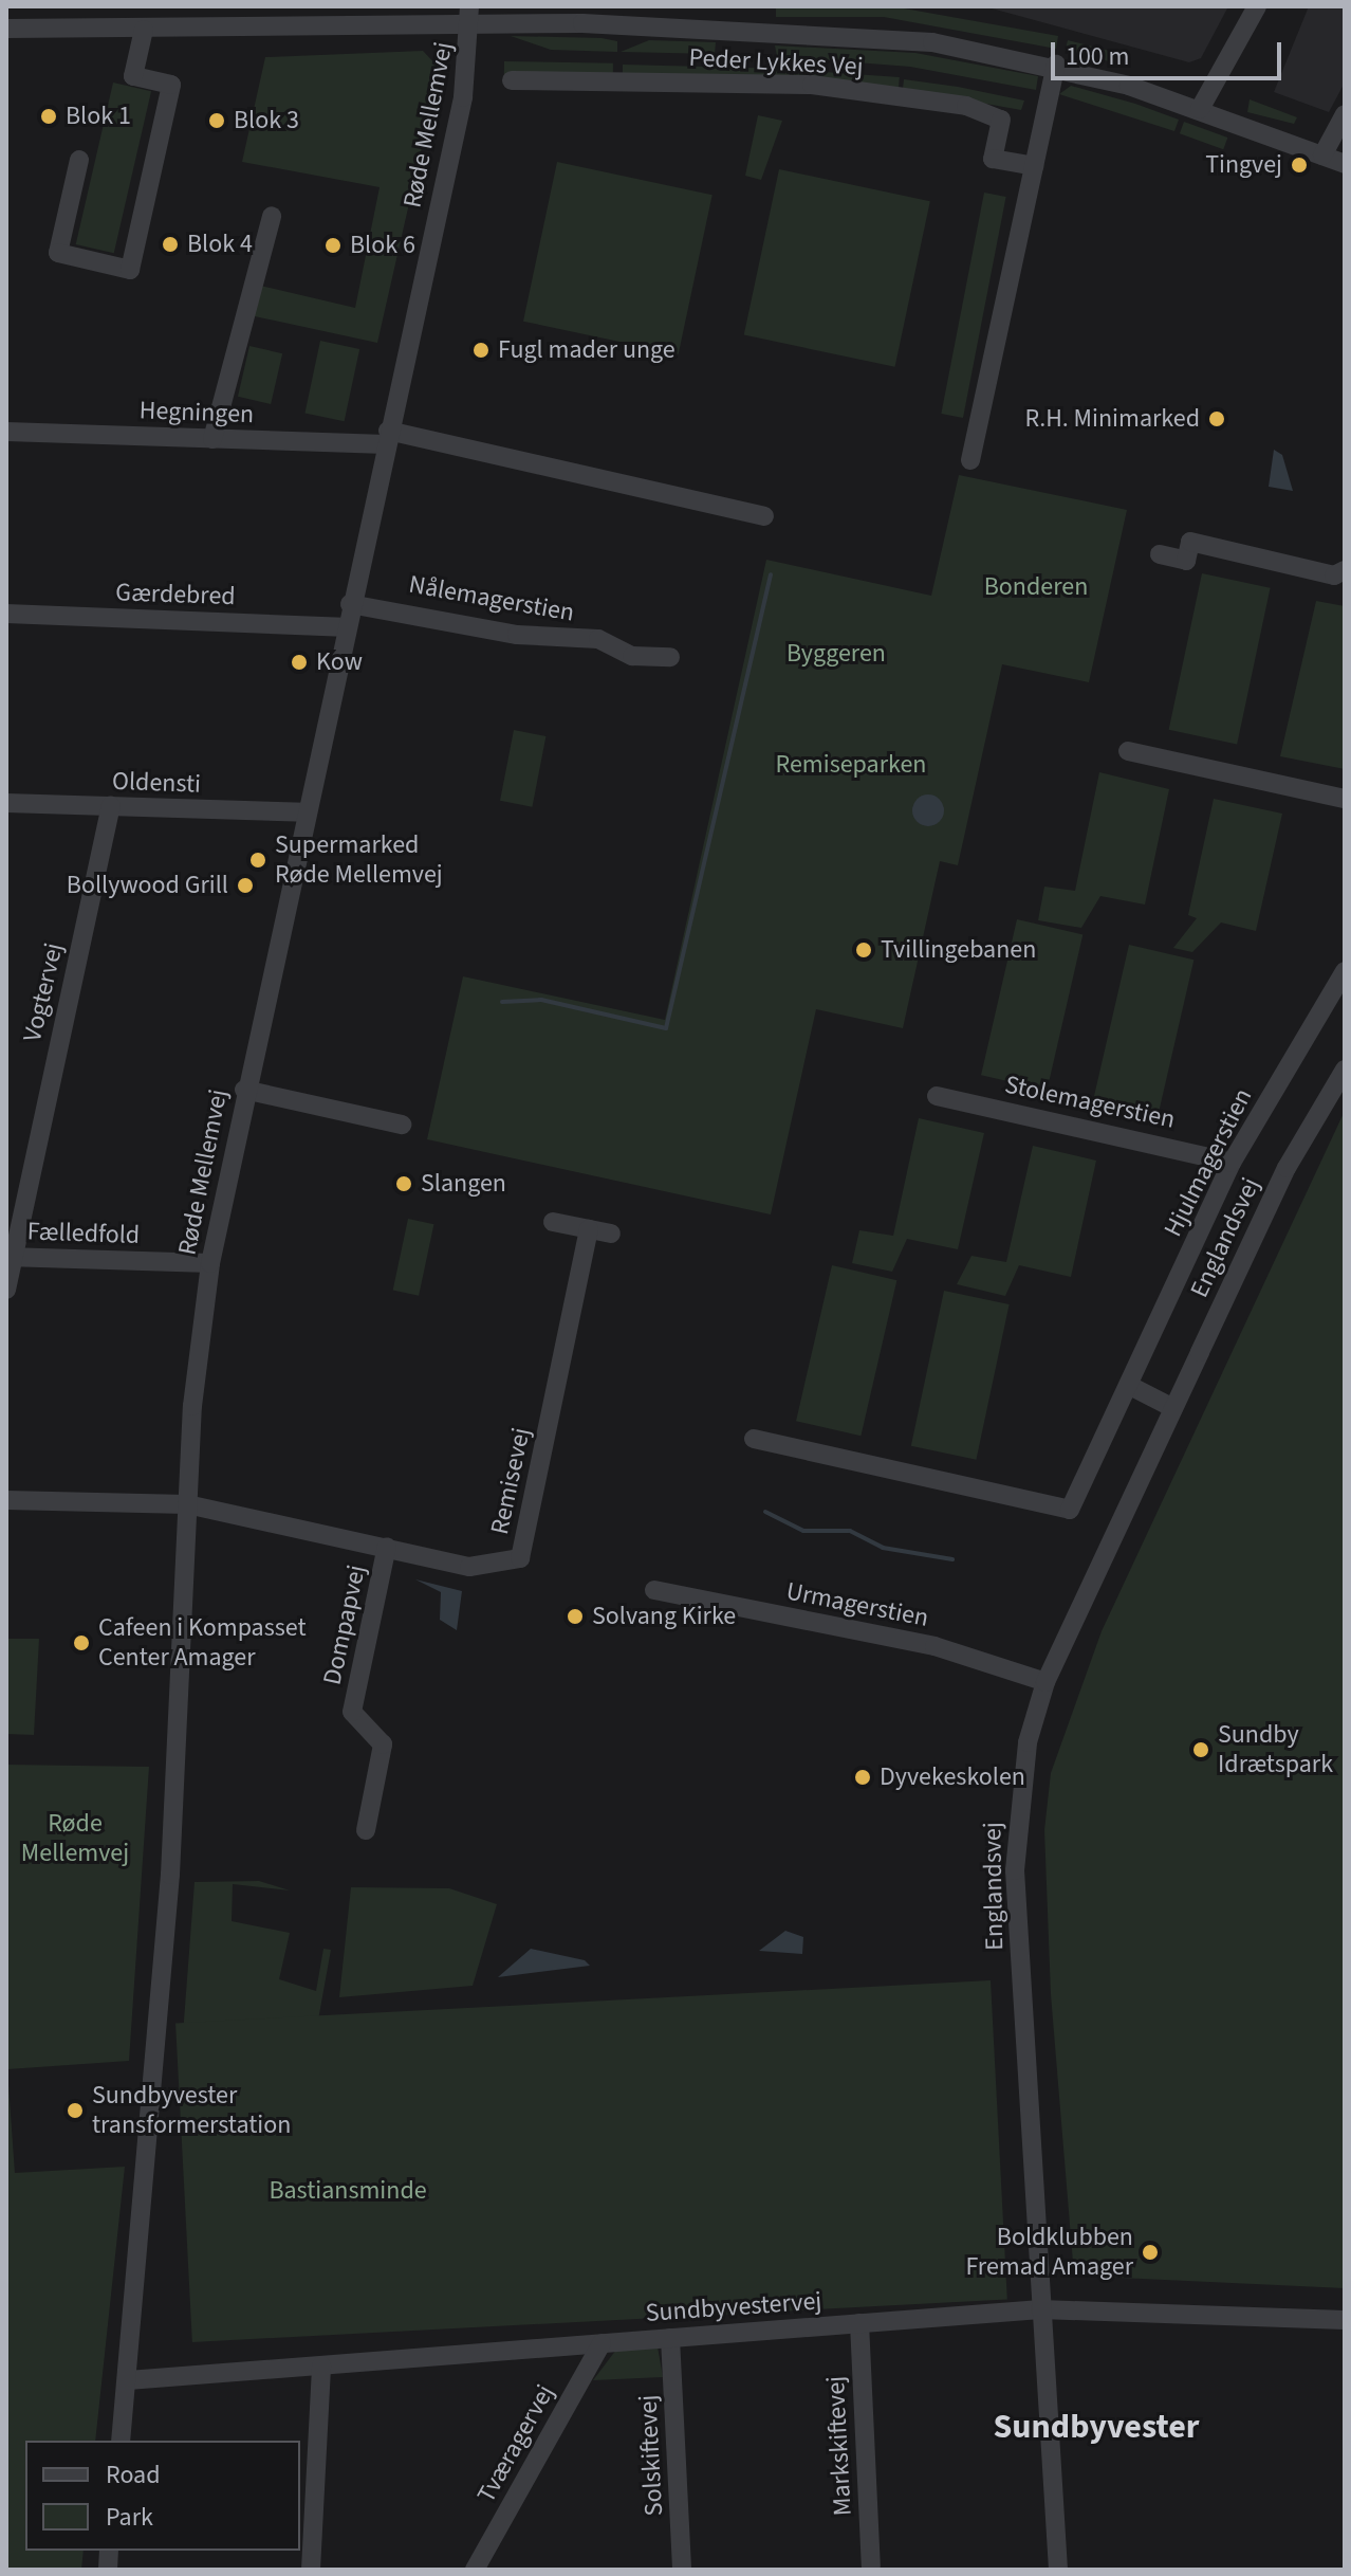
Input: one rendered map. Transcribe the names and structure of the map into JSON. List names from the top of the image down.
{
  "streets": {
    "street": [
      "Peder Lykkes Vej",
      "Røde Mellemvej",
      "Hegningen",
      "Gærdebred",
      "Nålemagerstien",
      "Oldensti",
      "Vogtervej",
      "Stolemagerstien",
      "Hjulmagerstien",
      "Fælledfold",
      "Englandsvej",
      "Remisevej",
      "Urmagerstien",
      "Dompapvej",
      "Sundbyvestervej",
      "Tværagervej",
      "Markskiftevej",
      "Solskiftevej"
    ]
  },
  "crossings": [
    ["Peder Lykkes Vej", "Røde Mellemvej"],
    ["Røde Mellemvej", "Hegningen"],
    ["Røde Mellemvej", "Gærdebred"],
    ["Røde Mellemvej", "Nålemagerstien"],
    ["Røde Mellemvej", "Oldensti"],
    ["Røde Mellemvej", "Fælledfold"],
    ["Røde Mellemvej", "Remisevej"],
    ["Røde Mellemvej", "Sundbyvestervej"],
    ["Oldensti", "Vogtervej"],
    ["Vogtervej", "Fælledfold"],
    ["Stolemagerstien", "Hjulmagerstien"],
    ["Englandsvej", "Urmagerstien"],
    ["Englandsvej", "Sundbyvestervej"],
    ["Remisevej", "Dompapvej"],
    ["Sundbyvestervej", "Tværagervej"],
    ["Sundbyvestervej", "Markskiftevej"],
    ["Sundbyvestervej", "Solskiftevej"]
  ],
  "districts": ["Sundbyvester"],
  "parks": [
    "Bonderen",
    "Byggeren",
    "Remiseparken",
    "Røde Mellemvej",
    "Bastiansminde"
  ],
  "places": [
    "Blok 1",
    "Blok 3",
    "Tingvej",
    "Blok 4",
    "Blok 6",
    "Fugl mader unge",
    "R.H. Minimarked",
    "Kow",
    "Supermarked Røde Mellemvej",
    "Bollywood Grill",
    "Tvillingebanen",
    "Slangen",
    "Solvang Kirke",
    "Cafeen i Kompasset Center Amager",
    "Sundby Idrætspark",
    "Dyvekeskolen",
    "Sundbyvester transformerstation",
    "Boldklubben Fremad Amager"
  ],
  "legend": ["Road", "Park"],
  "scale_bar": "100 m"
}
